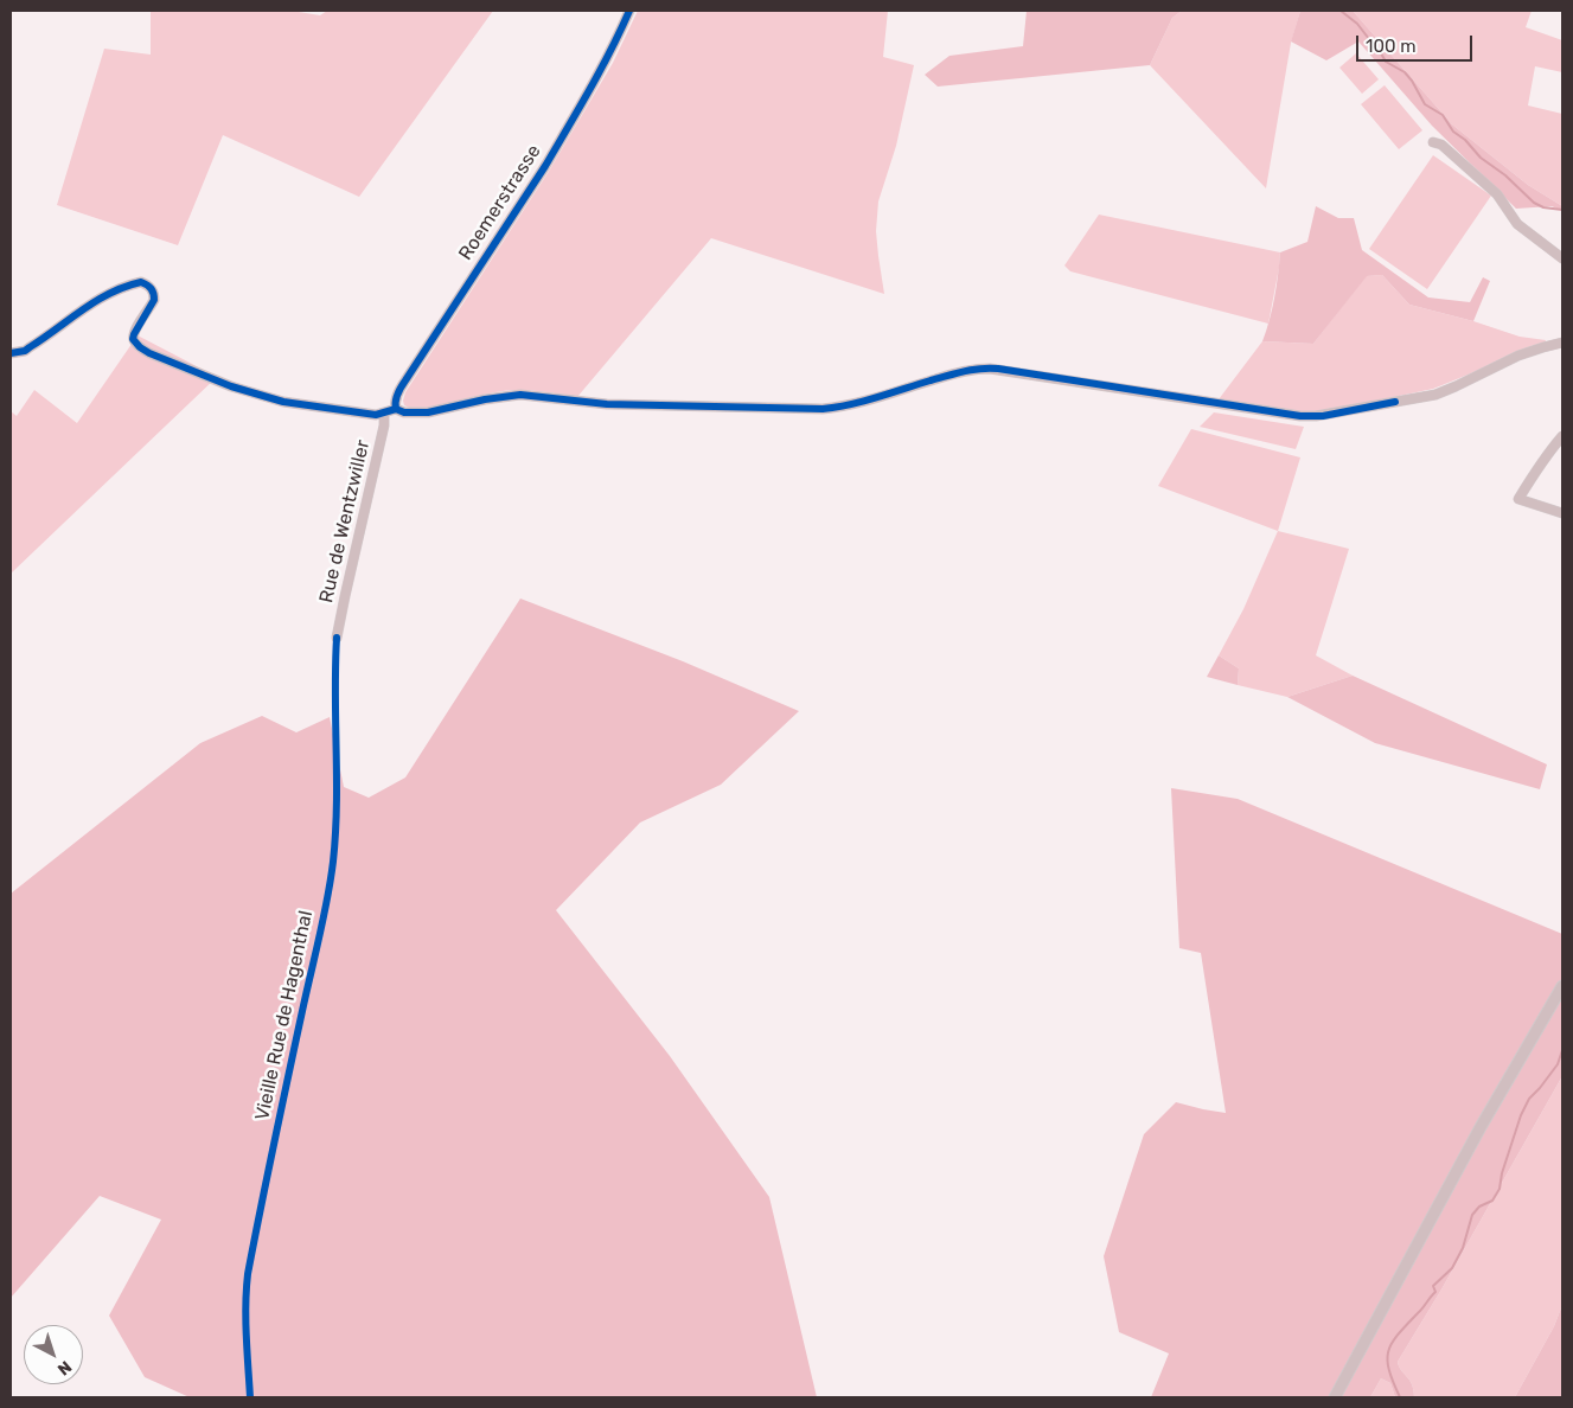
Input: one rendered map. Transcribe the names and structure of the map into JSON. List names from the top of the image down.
{
  "streets": {
    "street": ["Roemerstrasse", "Rue de Wentzwiller"],
    "cycle path": ["Vieille Rue de Hagenthal"]
  },
  "scale_bar": "100 m",
  "north": "bottom right"
}
